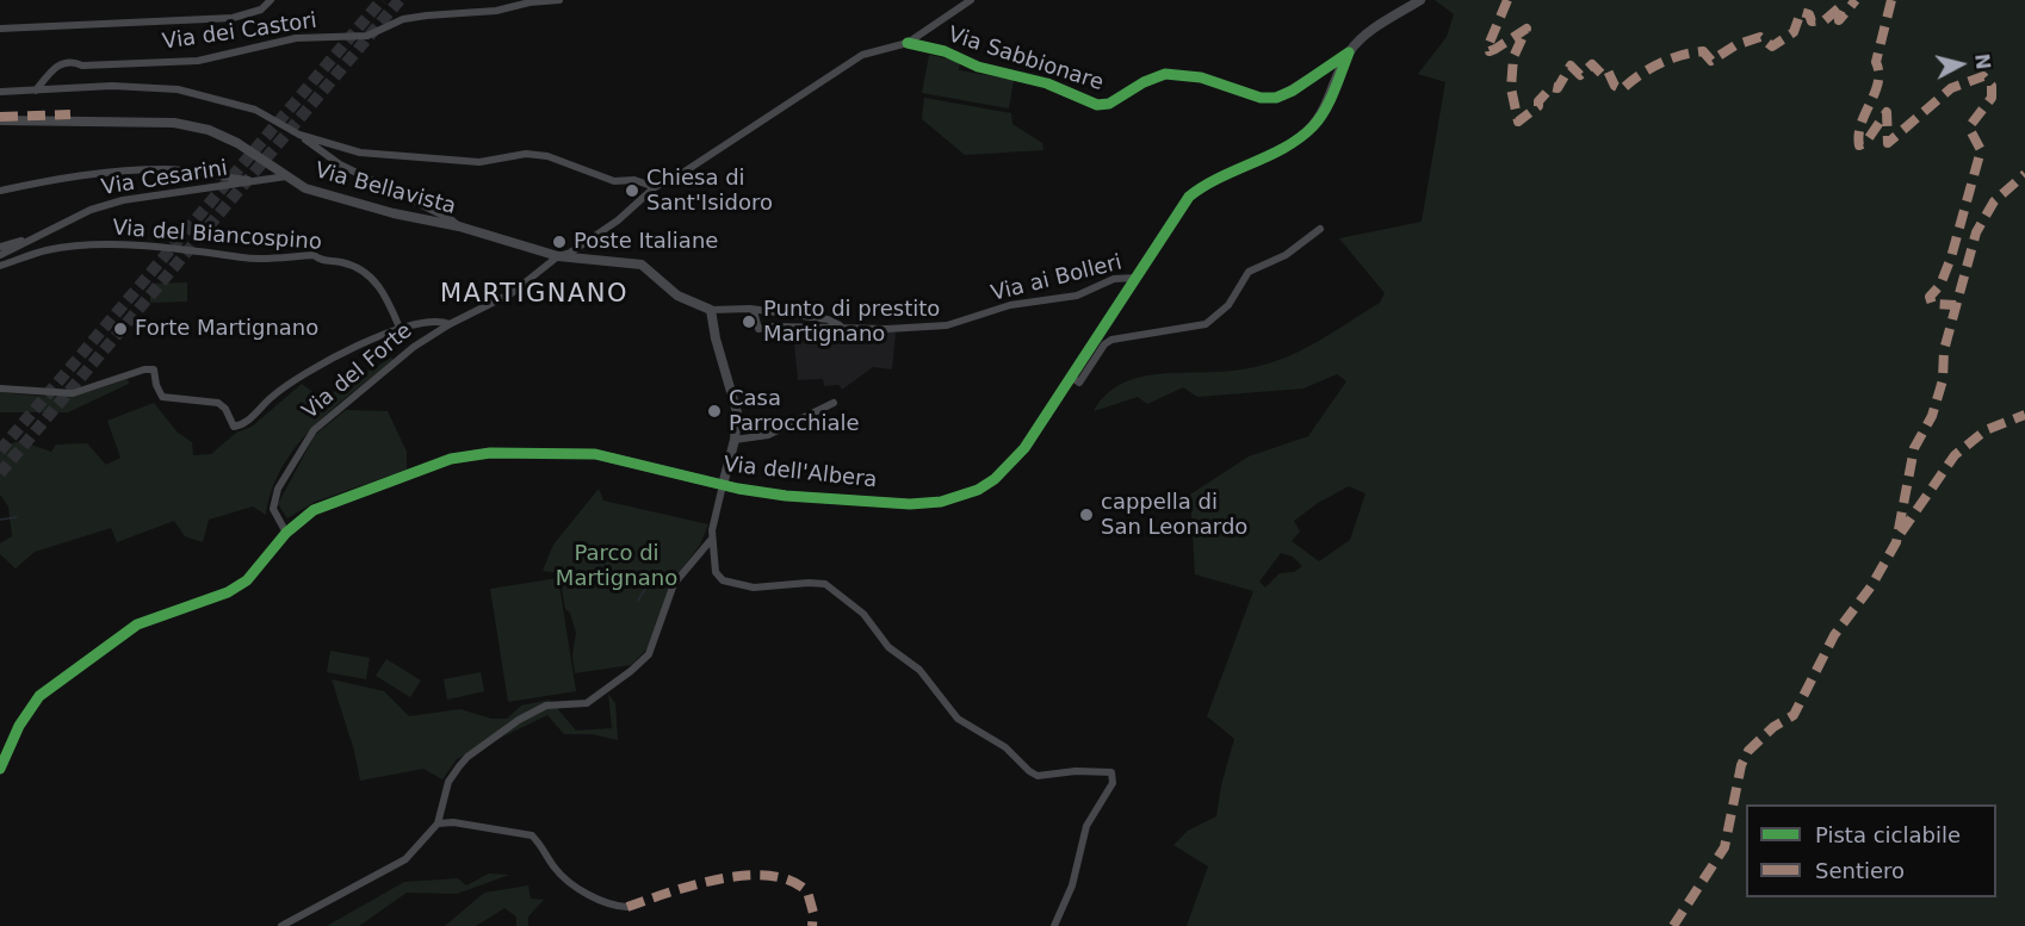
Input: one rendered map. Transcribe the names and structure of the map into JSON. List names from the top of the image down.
{
  "streets": {
    "street": [
      "Via dei Castori",
      "Via Sabbionare",
      "Via Cesarini",
      "Via Bellavista",
      "Via del Biancospino",
      "Via ai Bolleri",
      "Via del Forte",
      "Via dell'Albera"
    ]
  },
  "crossings": [
    ["Via Sabbionare", "Via Bellavista"],
    ["Via Sabbionare", "Via ai Bolleri"],
    ["Via Sabbionare", "Via del Forte"],
    ["Via Cesarini", "Via Bellavista"],
    ["Via Bellavista", "Via del Forte"],
    ["Via del Biancospino", "Via del Forte"],
    ["Via ai Bolleri", "Via dell'Albera"],
    ["Via del Forte", "Via dell'Albera"]
  ],
  "districts": ["MARTIGNANO"],
  "parks": ["Parco di Martignano"],
  "places": [
    "Chiesa di Sant'Isidoro",
    "Poste Italiane",
    "Punto di prestito Martignano",
    "Forte Martignano",
    "Casa Parrocchiale",
    "cappella di San Leonardo"
  ],
  "legend": ["Pista ciclabile", "Sentiero"],
  "north": "right"
}
